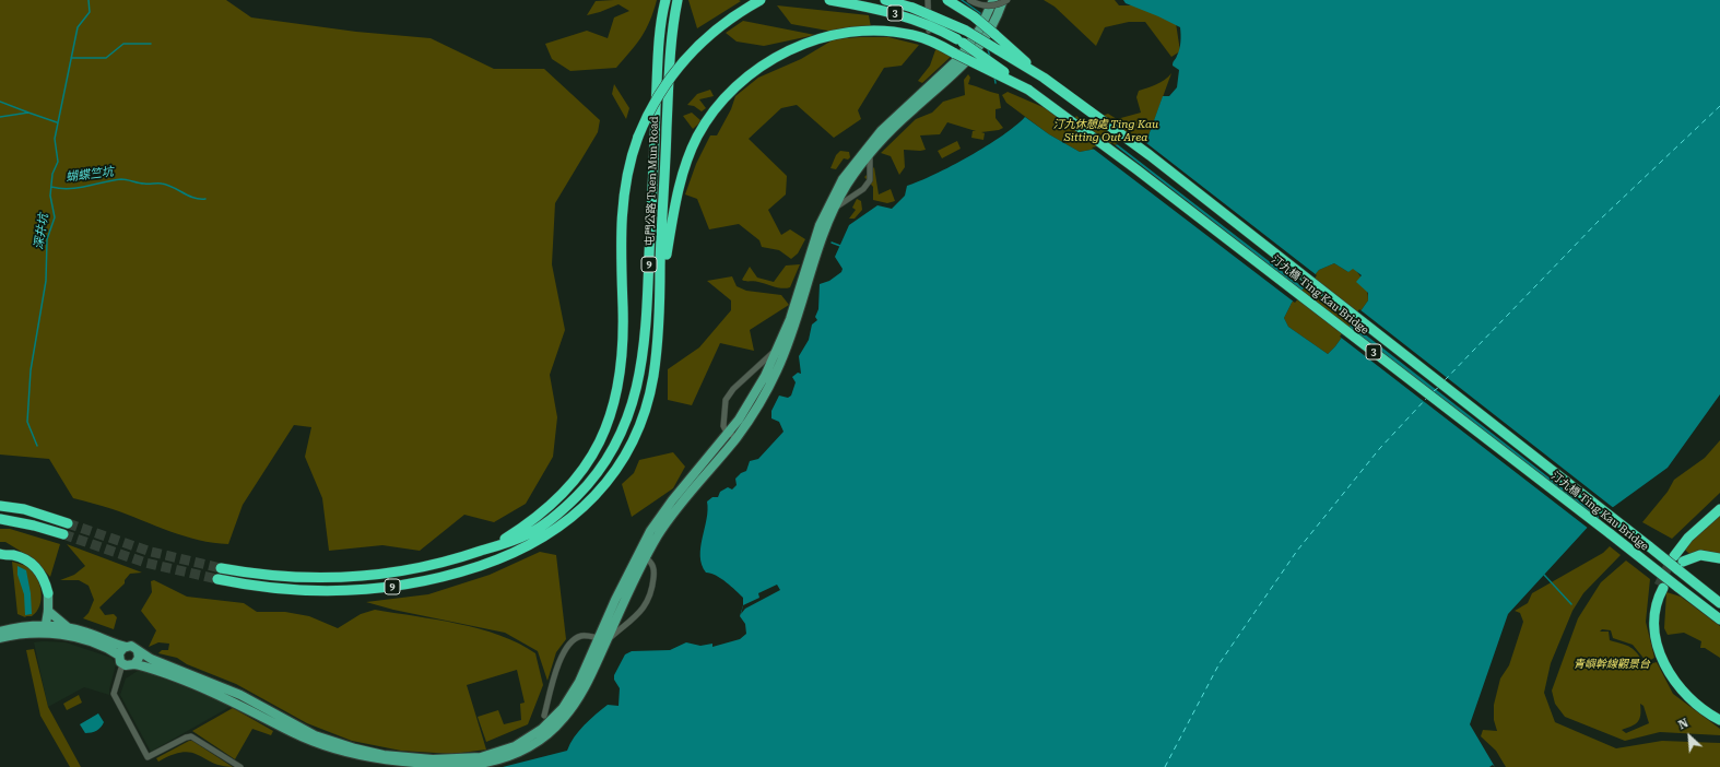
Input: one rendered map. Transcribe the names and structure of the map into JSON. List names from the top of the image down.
{
  "streets": {
    "highway": [
      "3",
      "屯門公路 Tuen Mun Road",
      "9",
      "汀九橋 Ting Kau Bridge"
    ]
  },
  "crossings": [
    ["3", "汀九橋 Ting Kau Bridge"]
  ],
  "water": ["蝴蝶竺坑", "深井坑"],
  "parks": ["汀九休憩處 Ting Kau Sitting Out Area", "青嶼幹線觀景台"],
  "north": "top left"
}
